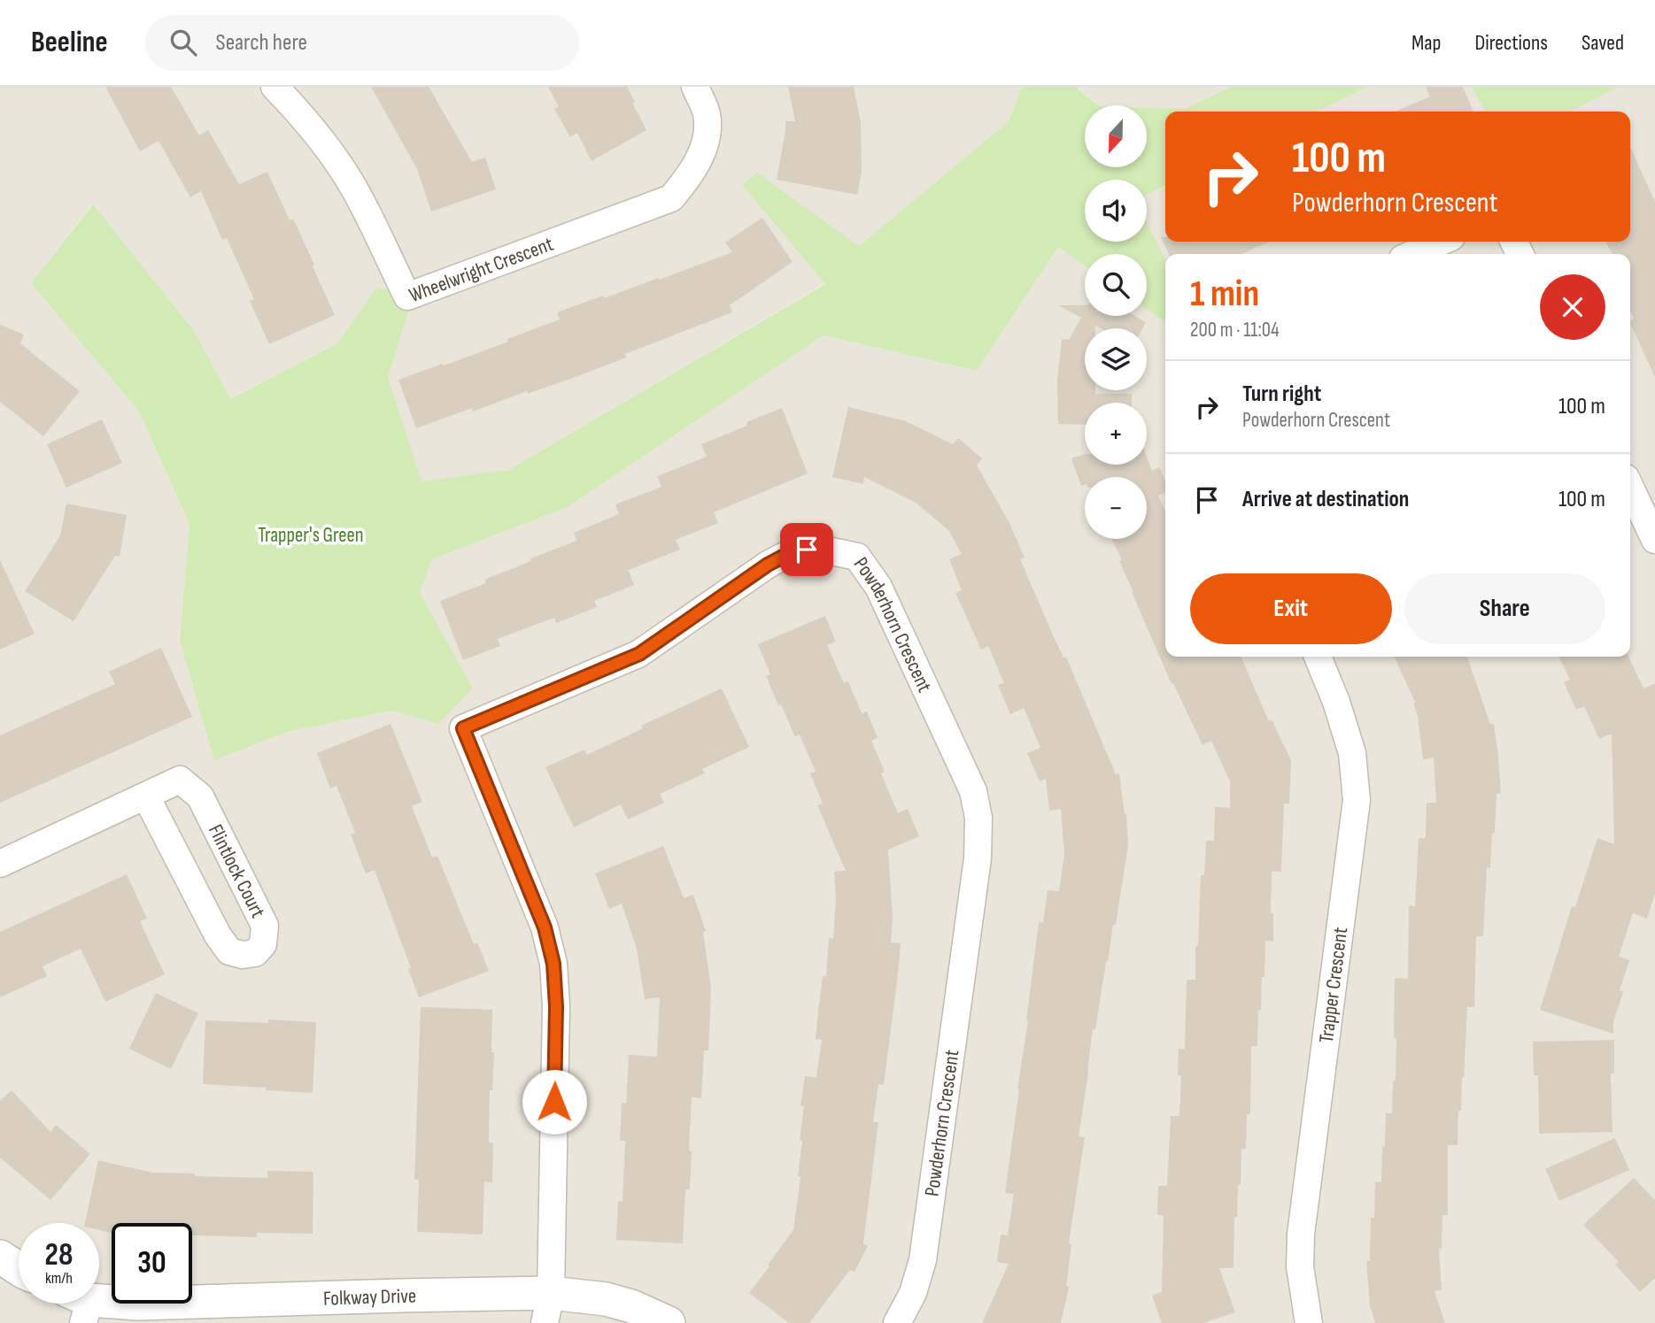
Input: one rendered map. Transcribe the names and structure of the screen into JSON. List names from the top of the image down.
{
  "streets": {
    "street": [
      "Wheelwright Crescent",
      "Powderhorn Crescent",
      "Flintlock Court",
      "Trapper Crescent",
      "Folkway Drive"
    ]
  },
  "crossings": [
    ["Powderhorn Crescent", "Folkway Drive"]
  ],
  "parks": ["Trapper's Green"],
  "north": "bottom",
  "page": {
    "header": "Beeline",
    "search": "Search here",
    "nav": ["Map", "Directions", "Saved"],
    "map_buttons": ["+", "−"],
    "turn": ["100 m", "Powderhorn Crescent"],
    "heading": ["1 min", "200 m · 11:04"],
    "list": [
      {
        "name": "Turn right",
        "note": "Powderhorn Crescent",
        "value": "100 m"
      },
      {
        "name": "Arrive at destination",
        "value": "100 m"
      }
    ],
    "buttons": ["Exit", "Share"],
    "speed": "28 km/h",
    "limit": "30"
  }
}
